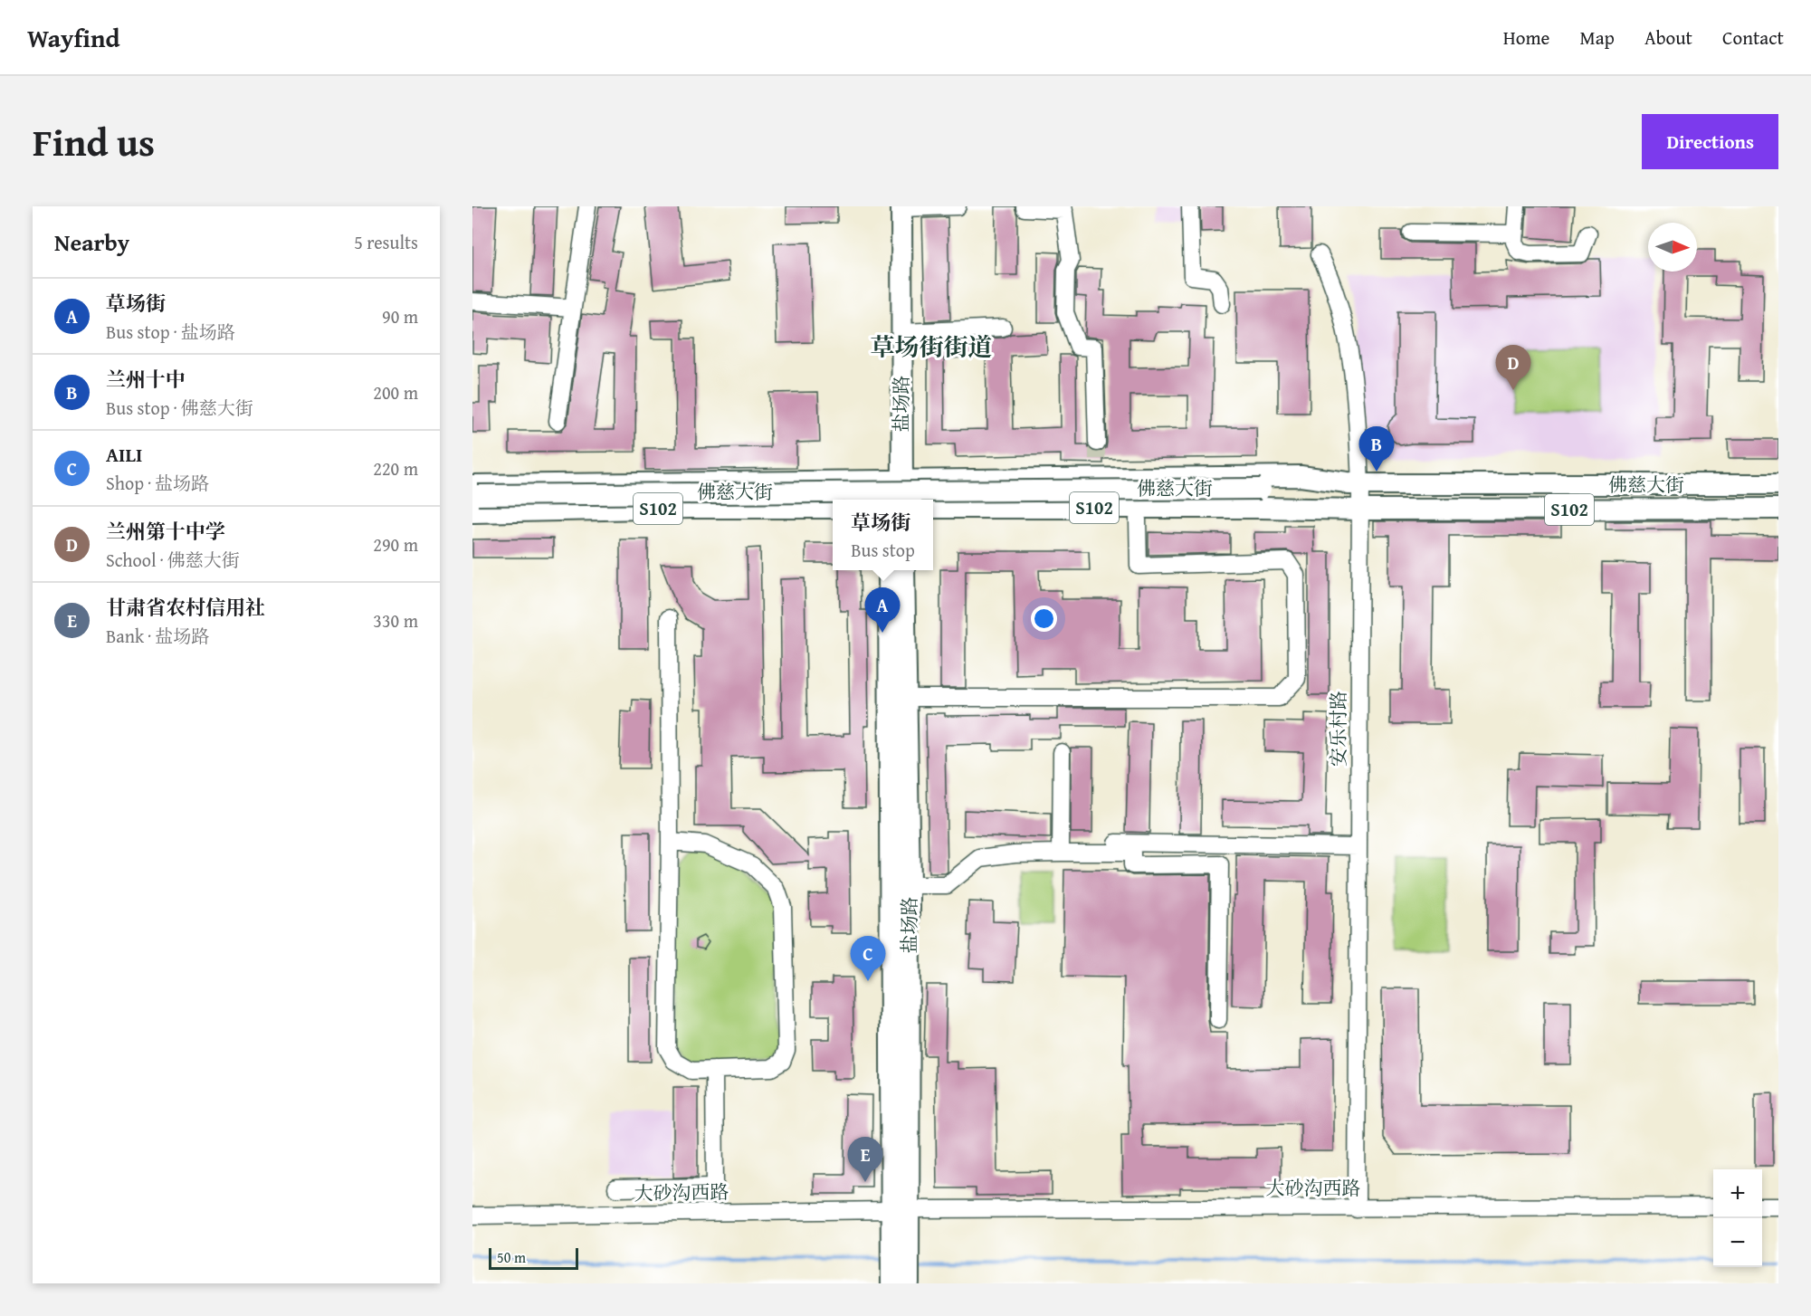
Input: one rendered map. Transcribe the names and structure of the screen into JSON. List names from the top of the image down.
{
  "streets": {
    "main road": ["盐场路", "佛慈大街", "S102"],
    "street": ["安乐村路", "大砂沟西路"]
  },
  "crossings": [
    ["盐场路", "大砂沟西路"],
    ["佛慈大街", "安乐村路"],
    ["安乐村路", "大砂沟西路"]
  ],
  "districts": ["草场街街道"],
  "scale_bar": "50 m",
  "north": "right",
  "page": {
    "header": "Wayfind",
    "nav": [
      "Home",
      "Map",
      "About",
      "Contact"
    ],
    "title": "Find us",
    "buttons": "Directions",
    "heading": ["Nearby", "5 results"],
    "list": [
      {
        "mark": "A",
        "name": "草场街",
        "note": "Bus stop · 盐场路",
        "value": "90 m"
      },
      {
        "mark": "B",
        "name": "兰州十中",
        "note": "Bus stop · 佛慈大街",
        "value": "200 m"
      },
      {
        "mark": "C",
        "name": "AILI",
        "note": "Shop · 盐场路",
        "value": "220 m"
      },
      {
        "mark": "D",
        "name": "兰州第十中学",
        "note": "School · 佛慈大街",
        "value": "290 m"
      },
      {
        "mark": "E",
        "name": "甘肃省农村信用社",
        "note": "Bank · 盐场路",
        "value": "330 m"
      }
    ],
    "pins": [
      "D",
      "B",
      "A",
      "C",
      "E"
    ],
    "popup": ["草场街", "Bus stop"],
    "map_buttons": ["+", "−"],
    "scale": "50 m"
  }
}
